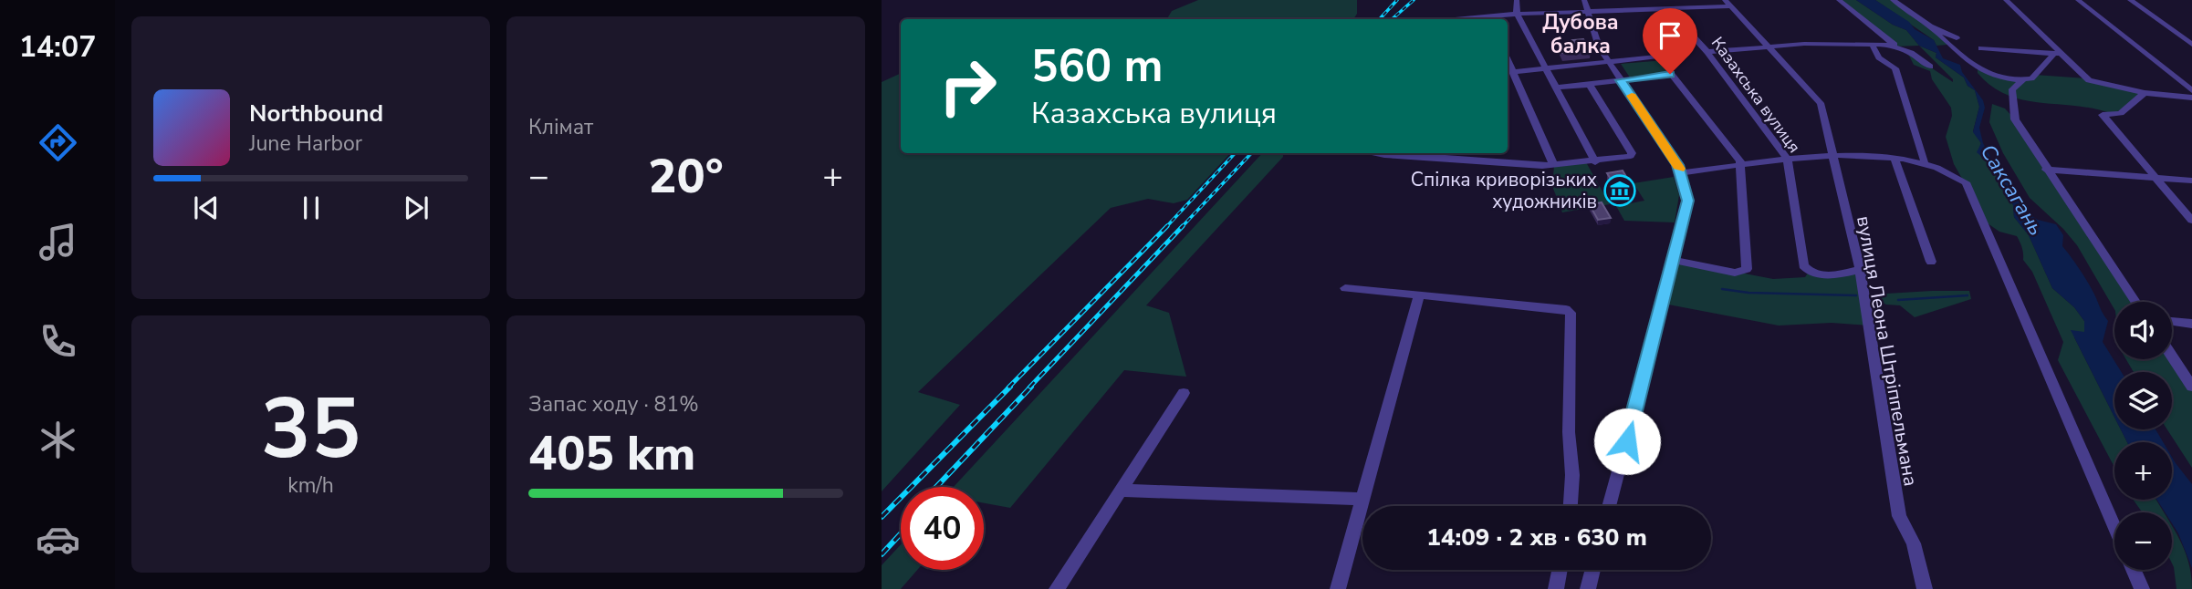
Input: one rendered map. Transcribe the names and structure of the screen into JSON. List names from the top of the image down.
{
  "streets": {
    "street": ["Казахська вулиця", "вулиця Леона Штріппельмана"]
  },
  "crossings": [
    ["Казахська вулиця", "вулиця Леона Штріппельмана"]
  ],
  "districts": ["Дубова балка"],
  "water": ["Саксагань"],
  "places": {
    "museum": ["Спілка криворізьких художників"]
  },
  "page": {
    "tabs": "14:07",
    "tile": [
      "Клімат",
      ["35", "km/h"],
      ["Запас ходу · 81%", "405 km"]
    ],
    "turn": ["560 m", "Казахська вулиця"],
    "song": ["Northbound", "June Harbor"],
    "heat": ["−", "20°", "+"],
    "map_buttons": ["+", "−"],
    "limit": "40",
    "trip": "14:09 · 2 хв · 630 m"
  }
}
